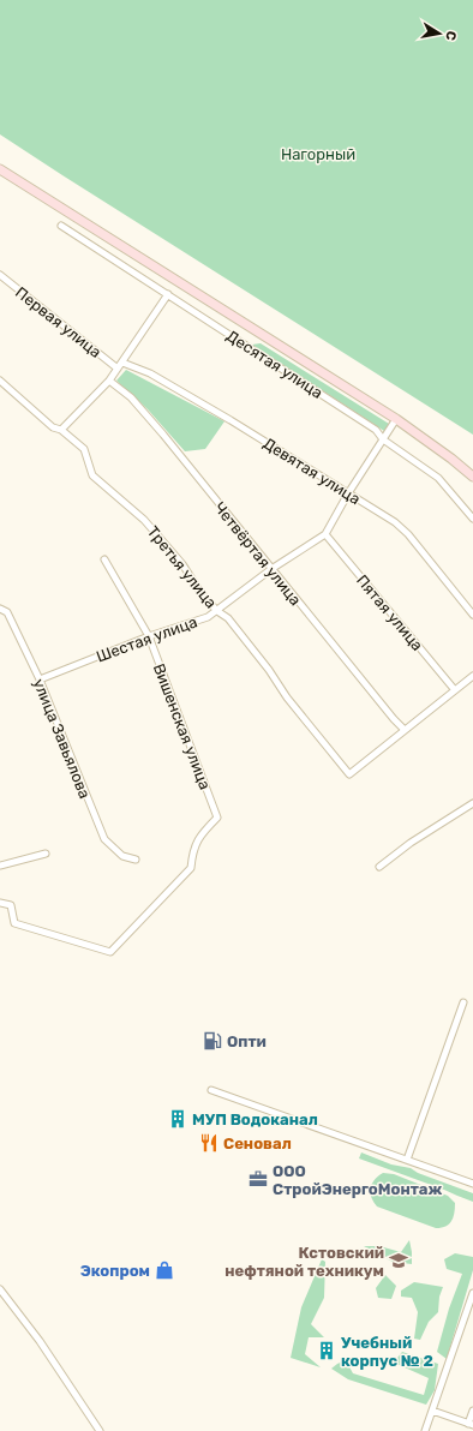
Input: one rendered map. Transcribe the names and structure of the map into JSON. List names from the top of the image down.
{
  "streets": {
    "street": [
      "Первая улица",
      "Десятая улица",
      "Девятая улица",
      "Четвёртая улица",
      "Третья улица",
      "Пятая улица",
      "Шестая улица",
      "Вишенская улица",
      "улица Завьялова"
    ]
  },
  "crossings": [
    ["Первая улица", "Девятая улица"],
    ["Десятая улица", "Шестая улица"],
    ["Девятая улица", "Шестая улица"],
    ["Четвёртая улица", "Третья улица"],
    ["Четвёртая улица", "Шестая улица"],
    ["Третья улица", "Шестая улица"],
    ["Пятая улица", "Шестая улица"],
    ["Шестая улица", "Вишенская улица"],
    ["Шестая улица", "улица Завьялова"]
  ],
  "parks": ["Нагорный"],
  "places": {
    "fuel station": ["Опти"],
    "building": ["МУП Водоканал", "Учебный корпус № 2"],
    "restaurant": ["Сеновал"],
    "office": ["ООО СтройЭнергоМонтаж"],
    "school or university": ["Кстовский нефтяной техникум"],
    "shop": ["Экопром"]
  },
  "north": "right"
}
